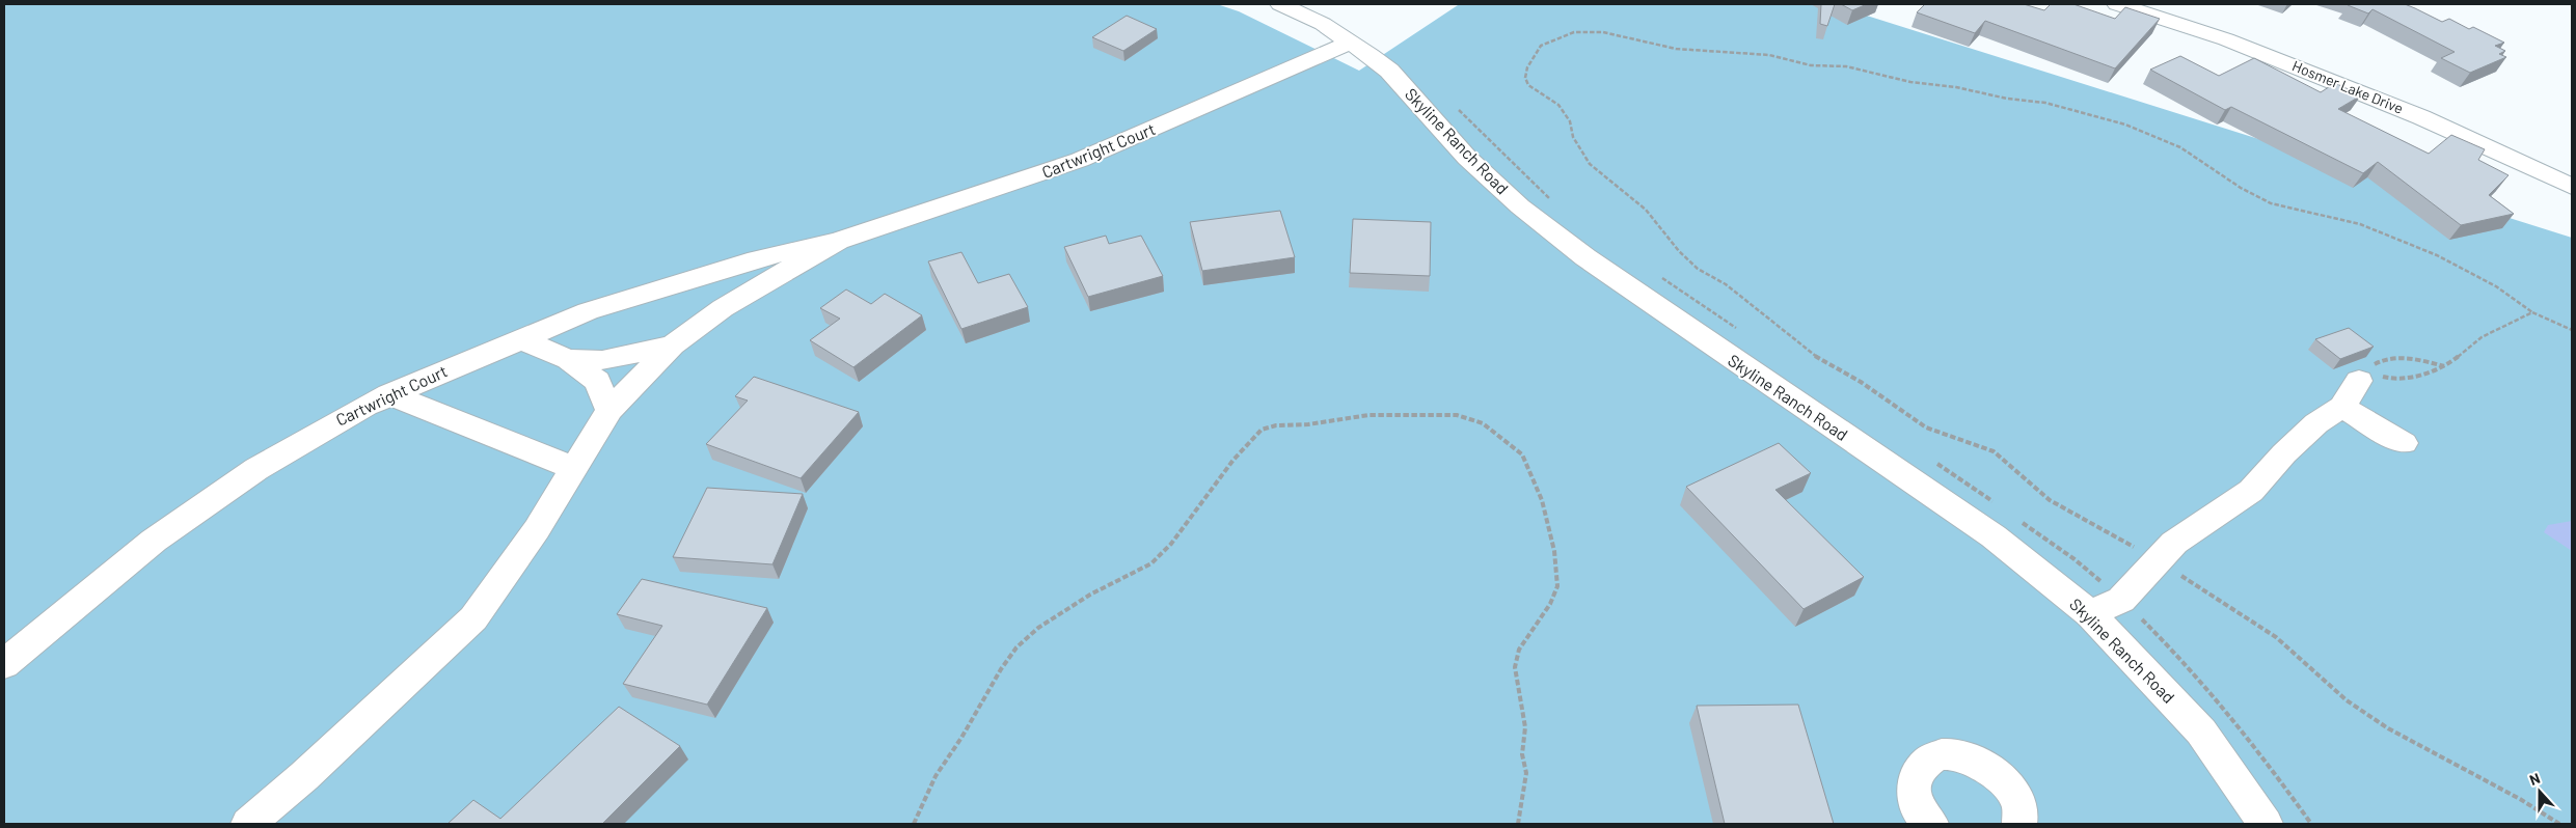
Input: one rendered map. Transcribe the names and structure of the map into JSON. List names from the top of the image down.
{
  "streets": {
    "street": ["Hosmer Lake Drive", "Skyline Ranch Road", "Cartwright Court"]
  },
  "crossings": [
    ["Skyline Ranch Road", "Cartwright Court"]
  ],
  "north": "top"
}
